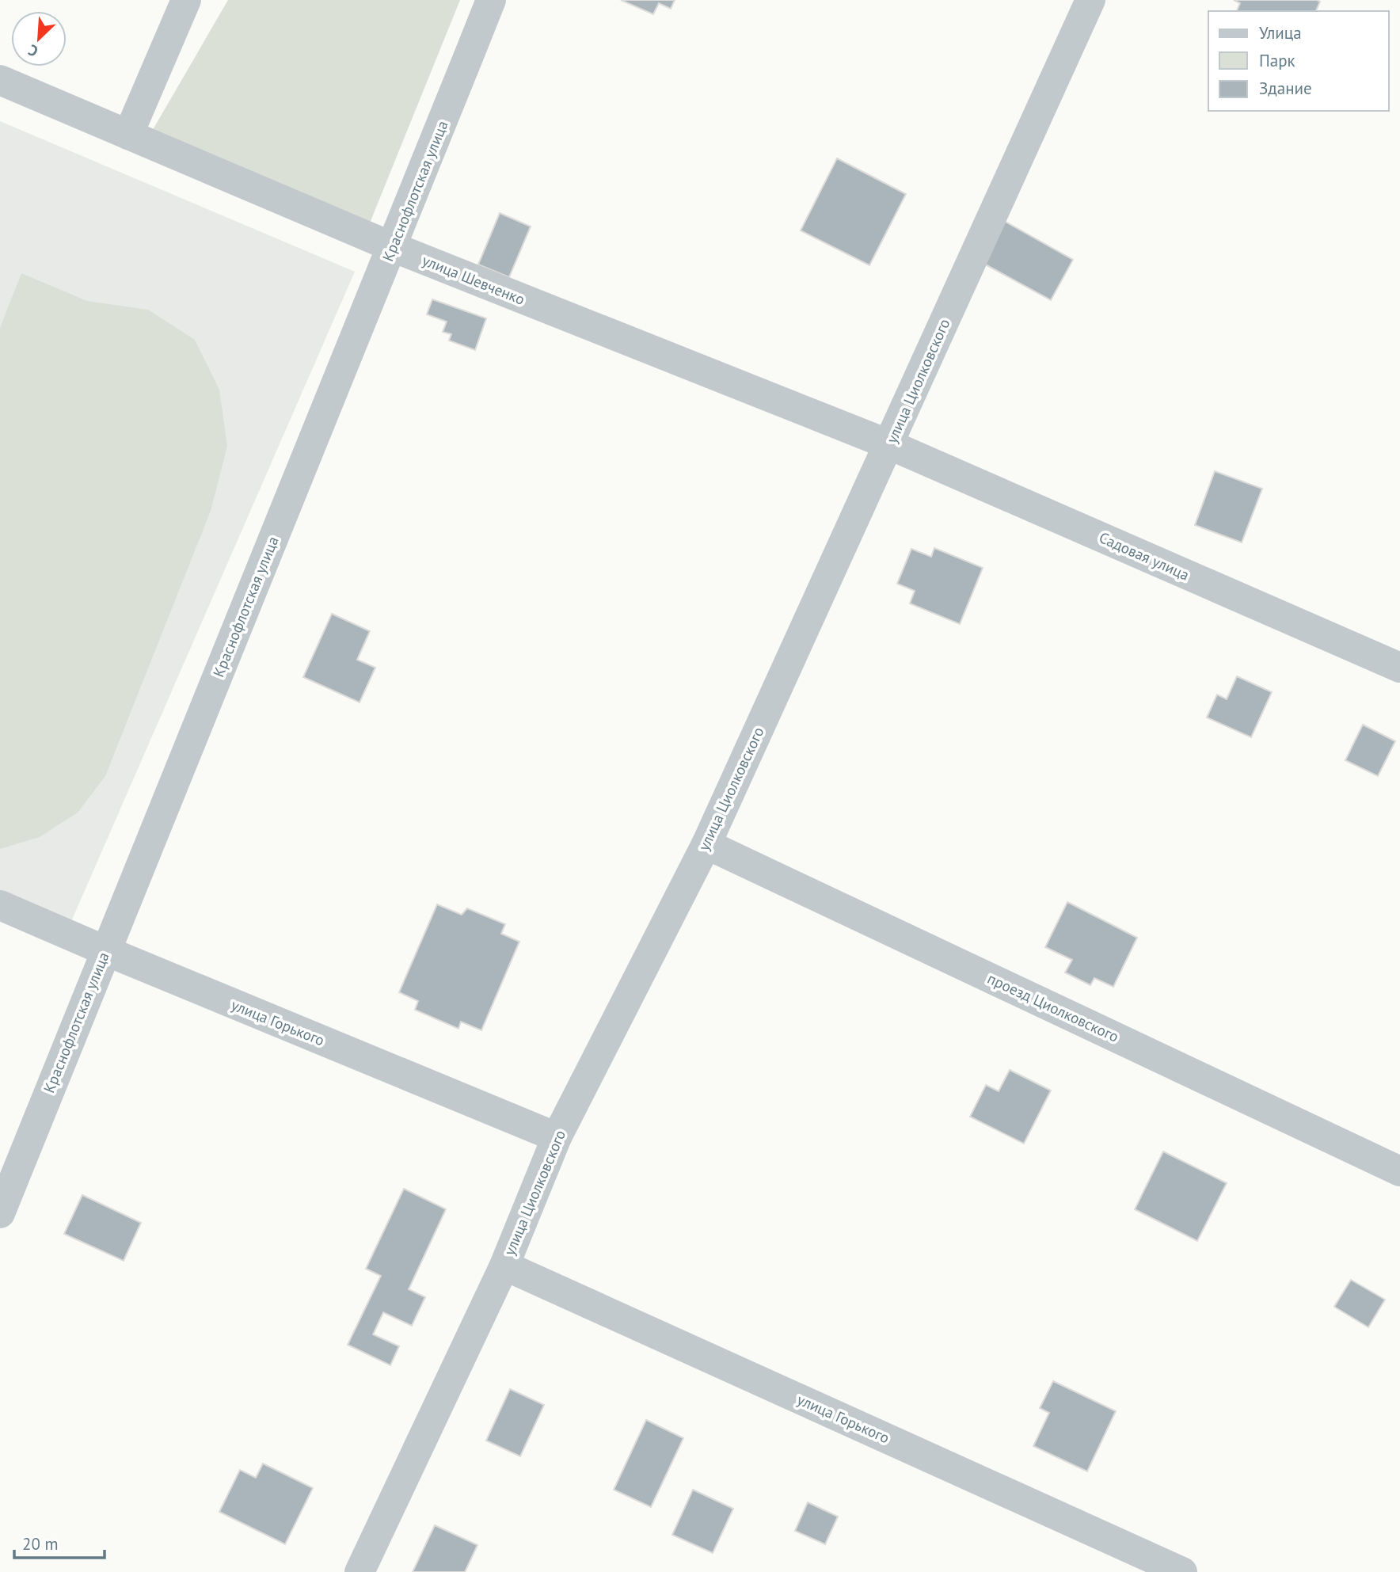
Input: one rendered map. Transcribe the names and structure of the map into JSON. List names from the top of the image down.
{
  "streets": {
    "street": [
      "Краснофлотская улица",
      "улица Шевченко",
      "улица Циолковского",
      "Садовая улица",
      "проезд Циолковского",
      "улица Горького"
    ]
  },
  "crossings": [
    ["Краснофлотская улица", "улица Шевченко"],
    ["Краснофлотская улица", "улица Горького"],
    ["улица Шевченко", "улица Циолковского"],
    ["улица Шевченко", "Садовая улица"],
    ["улица Циолковского", "Садовая улица"],
    ["улица Циолковского", "проезд Циолковского"],
    ["улица Циолковского", "улица Горького"]
  ],
  "legend": ["Улица", "Парк", "Здание"],
  "scale_bar": "20 m",
  "north": "bottom left"
}
